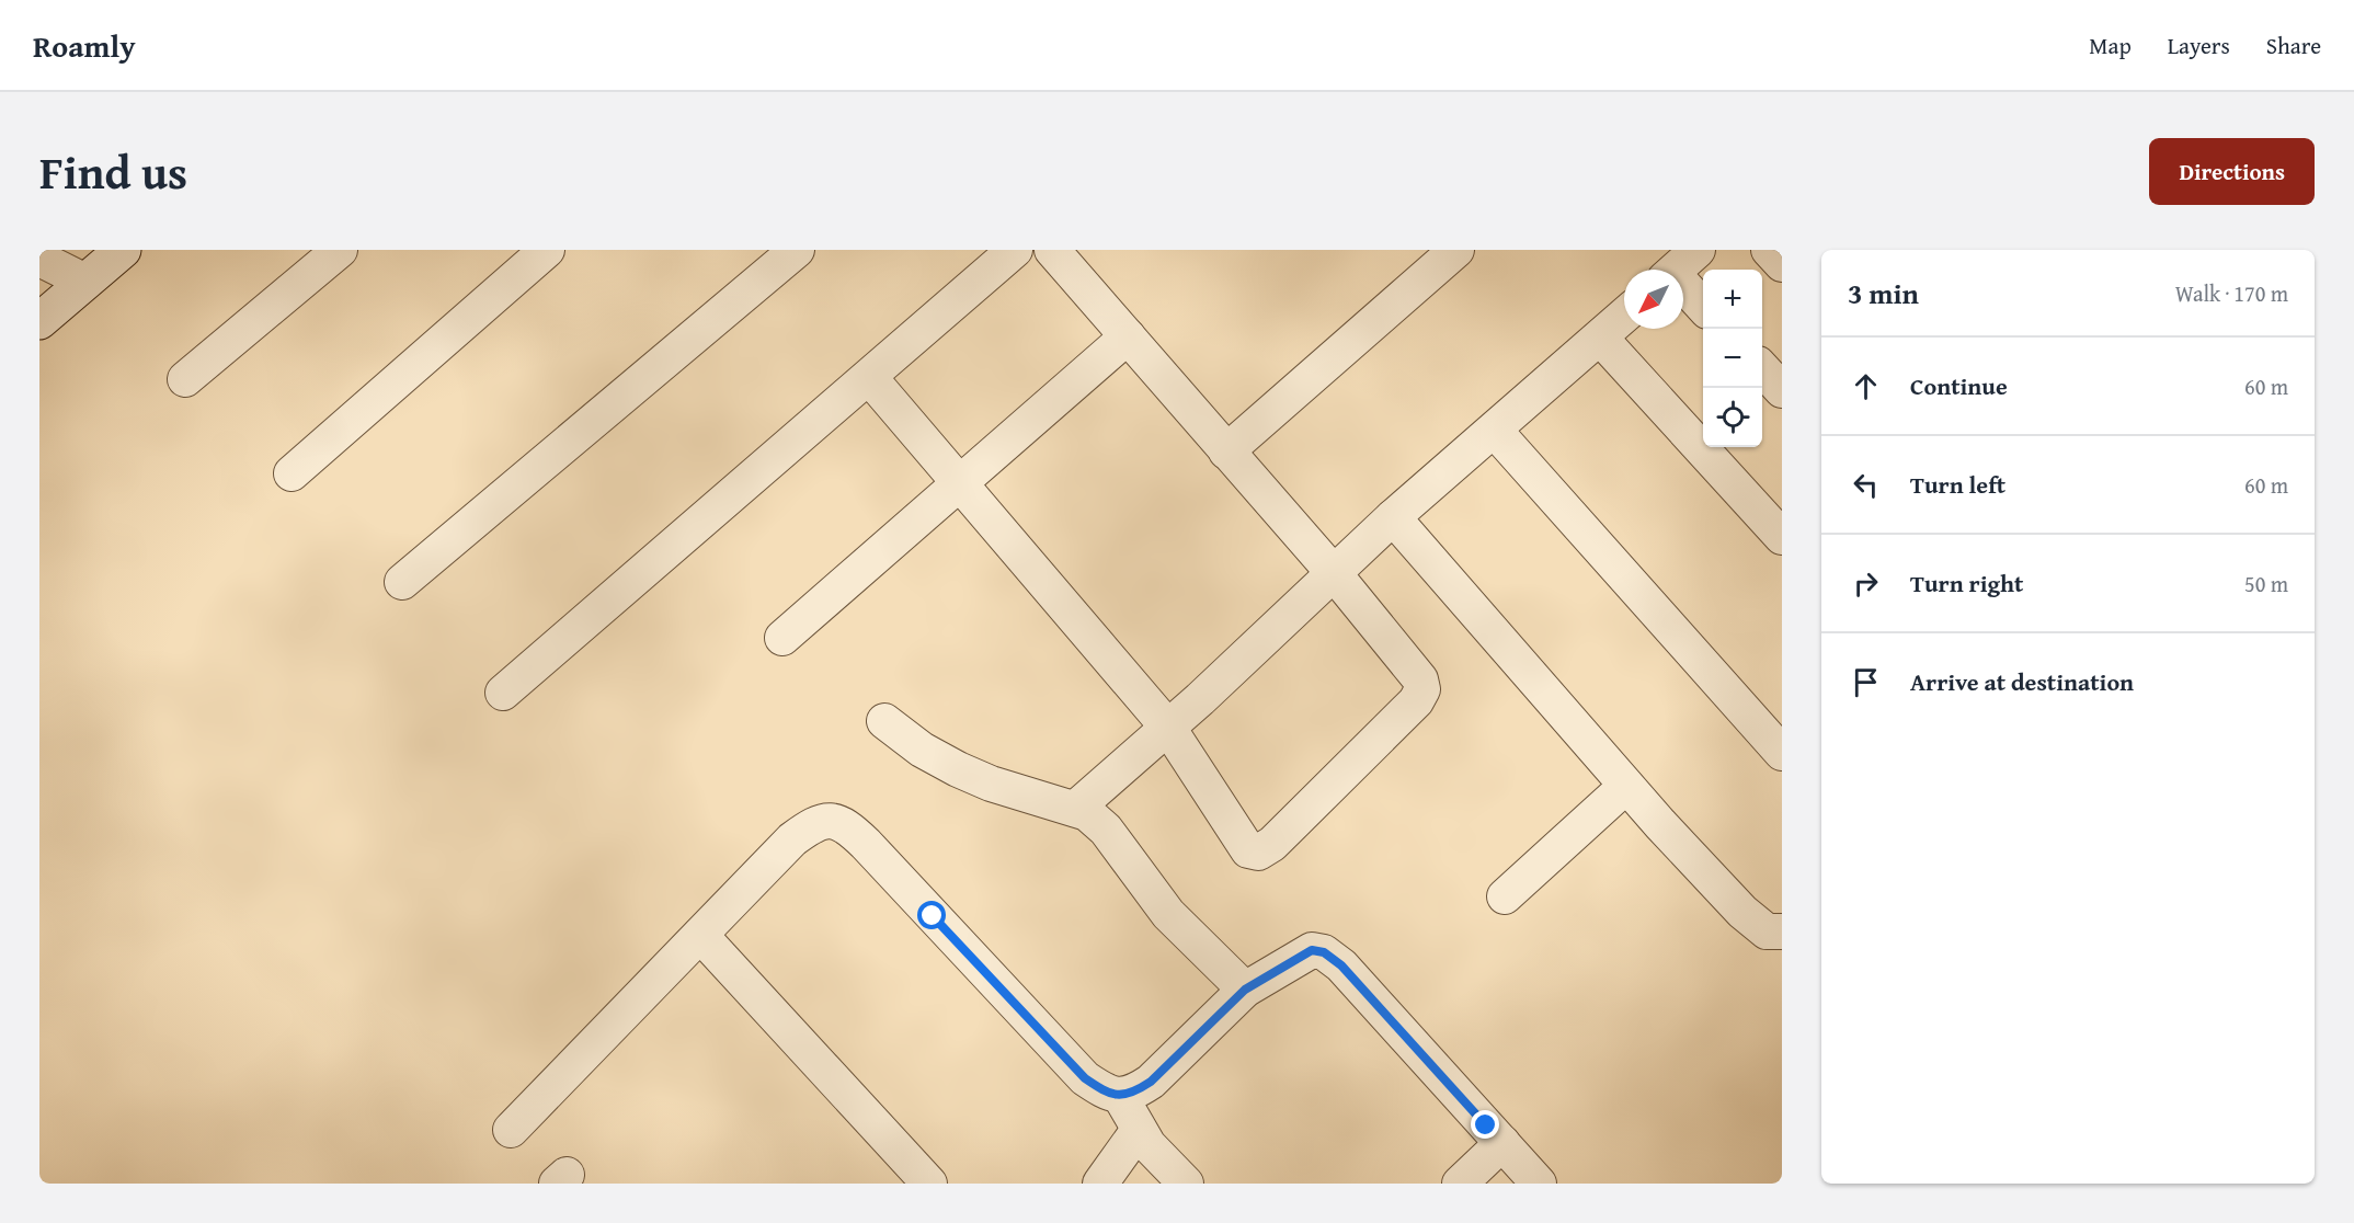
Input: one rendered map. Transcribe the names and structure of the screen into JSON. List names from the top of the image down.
{
  "north": "bottom left",
  "page": {
    "header": "Roamly",
    "nav": ["Map", "Layers", "Share"],
    "title": "Find us",
    "buttons": "Directions",
    "heading": ["3 min", "Walk · 170 m"],
    "map_buttons": ["+", "−"],
    "list": [
      ["Continue", "60 m"],
      ["Turn left", "60 m"],
      ["Turn right", "50 m"],
      "Arrive at destination"
    ]
  }
}
